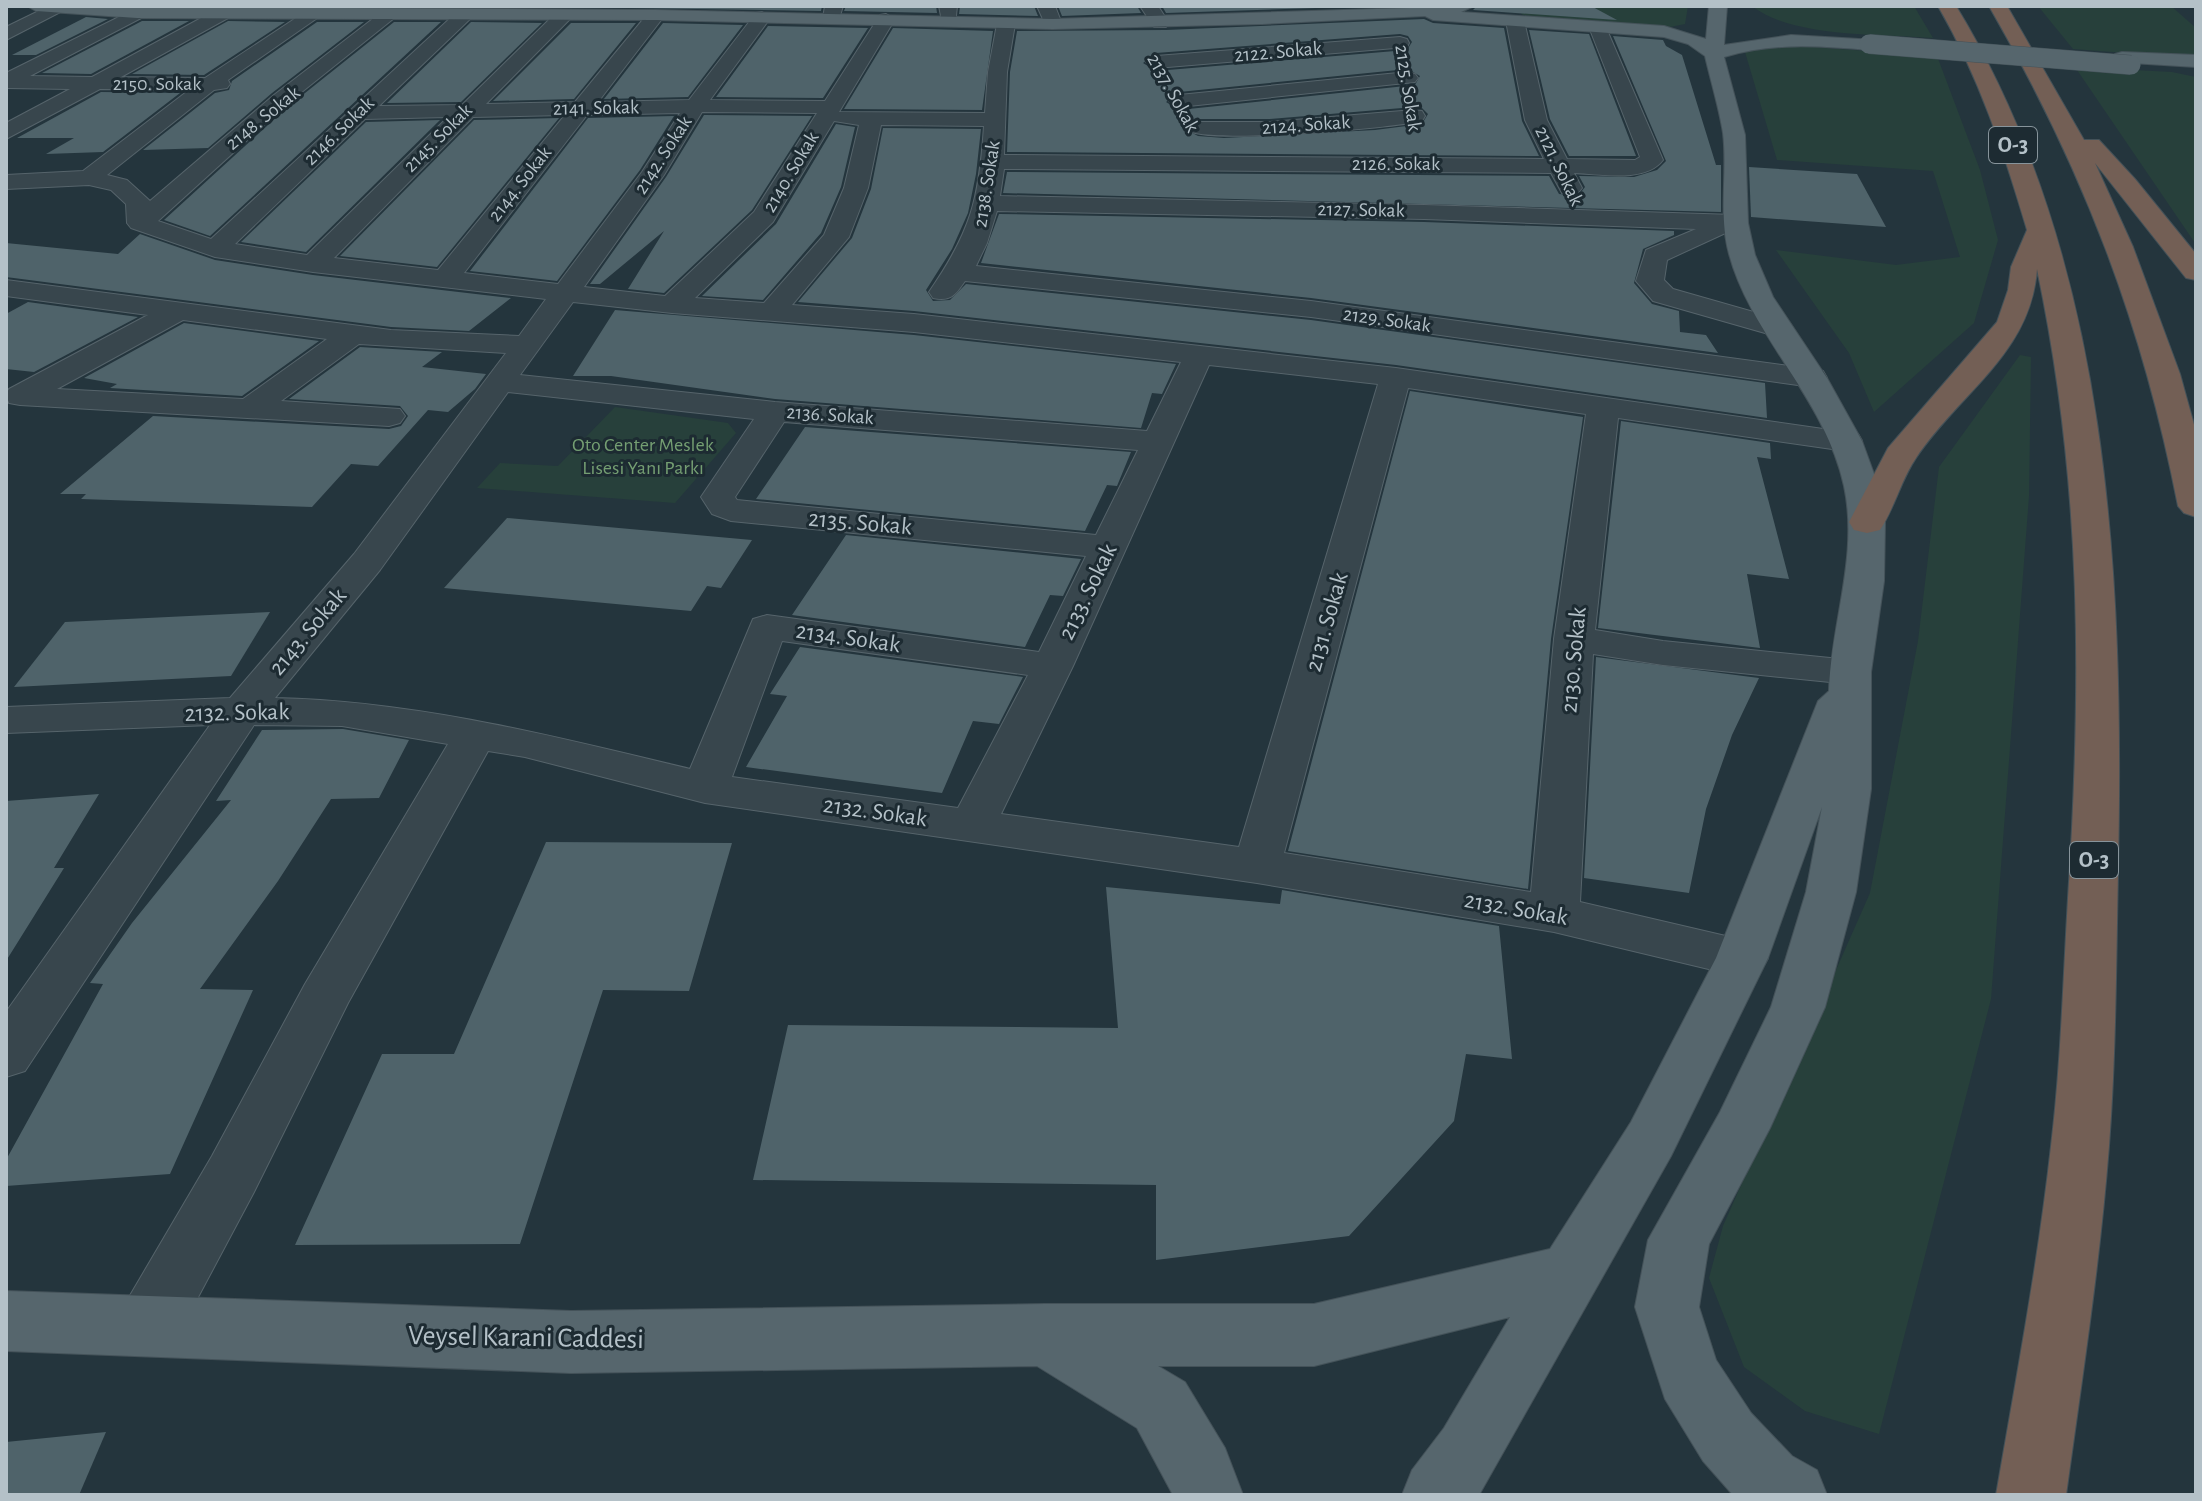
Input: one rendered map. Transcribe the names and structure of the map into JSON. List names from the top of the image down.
{
  "streets": {
    "highway": ["O-3"],
    "main road": ["Veysel Karani Caddesi"],
    "street": [
      "2122. Sokak",
      "2150. Sokak",
      "2125. Sokak",
      "2137. Sokak",
      "2141. Sokak",
      "2148. Sokak",
      "2124. Sokak",
      "2146. Sokak",
      "2145. Sokak",
      "2142. Sokak",
      "2126. Sokak",
      "2121. Sokak",
      "2140. Sokak",
      "2144. Sokak",
      "2138. Sokak",
      "2127. Sokak",
      "2129. Sokak",
      "2136. Sokak",
      "2135. Sokak",
      "2133. Sokak",
      "2131. Sokak",
      "2143. Sokak",
      "2134. Sokak",
      "2130. Sokak",
      "2132. Sokak"
    ]
  },
  "crossings": [
    ["2122. Sokak", "2125. Sokak"],
    ["2122. Sokak", "2137. Sokak"],
    ["2150. Sokak", "2148. Sokak"],
    ["2125. Sokak", "2124. Sokak"],
    ["2125. Sokak", "2126. Sokak"],
    ["2125. Sokak", "2127. Sokak"],
    ["2137. Sokak", "2124. Sokak"],
    ["2137. Sokak", "2126. Sokak"],
    ["2141. Sokak", "2146. Sokak"],
    ["2141. Sokak", "2145. Sokak"],
    ["2141. Sokak", "2142. Sokak"],
    ["2141. Sokak", "2140. Sokak"],
    ["2141. Sokak", "2144. Sokak"],
    ["2141. Sokak", "2138. Sokak"],
    ["2124. Sokak", "2126. Sokak"],
    ["2124. Sokak", "2127. Sokak"],
    ["2142. Sokak", "2143. Sokak"],
    ["2126. Sokak", "2121. Sokak"],
    ["2126. Sokak", "2138. Sokak"],
    ["2126. Sokak", "2127. Sokak"],
    ["2121. Sokak", "2127. Sokak"],
    ["2138. Sokak", "2127. Sokak"],
    ["2138. Sokak", "2129. Sokak"],
    ["2136. Sokak", "2135. Sokak"],
    ["2136. Sokak", "2133. Sokak"],
    ["2136. Sokak", "2143. Sokak"],
    ["2135. Sokak", "2133. Sokak"],
    ["2133. Sokak", "2134. Sokak"],
    ["2133. Sokak", "2132. Sokak"],
    ["2131. Sokak", "2132. Sokak"],
    ["2143. Sokak", "2132. Sokak"],
    ["2134. Sokak", "2132. Sokak"],
    ["2130. Sokak", "2132. Sokak"]
  ],
  "parks": ["Oto Center Meslek Lisesi Yanı Parkı"]
}
